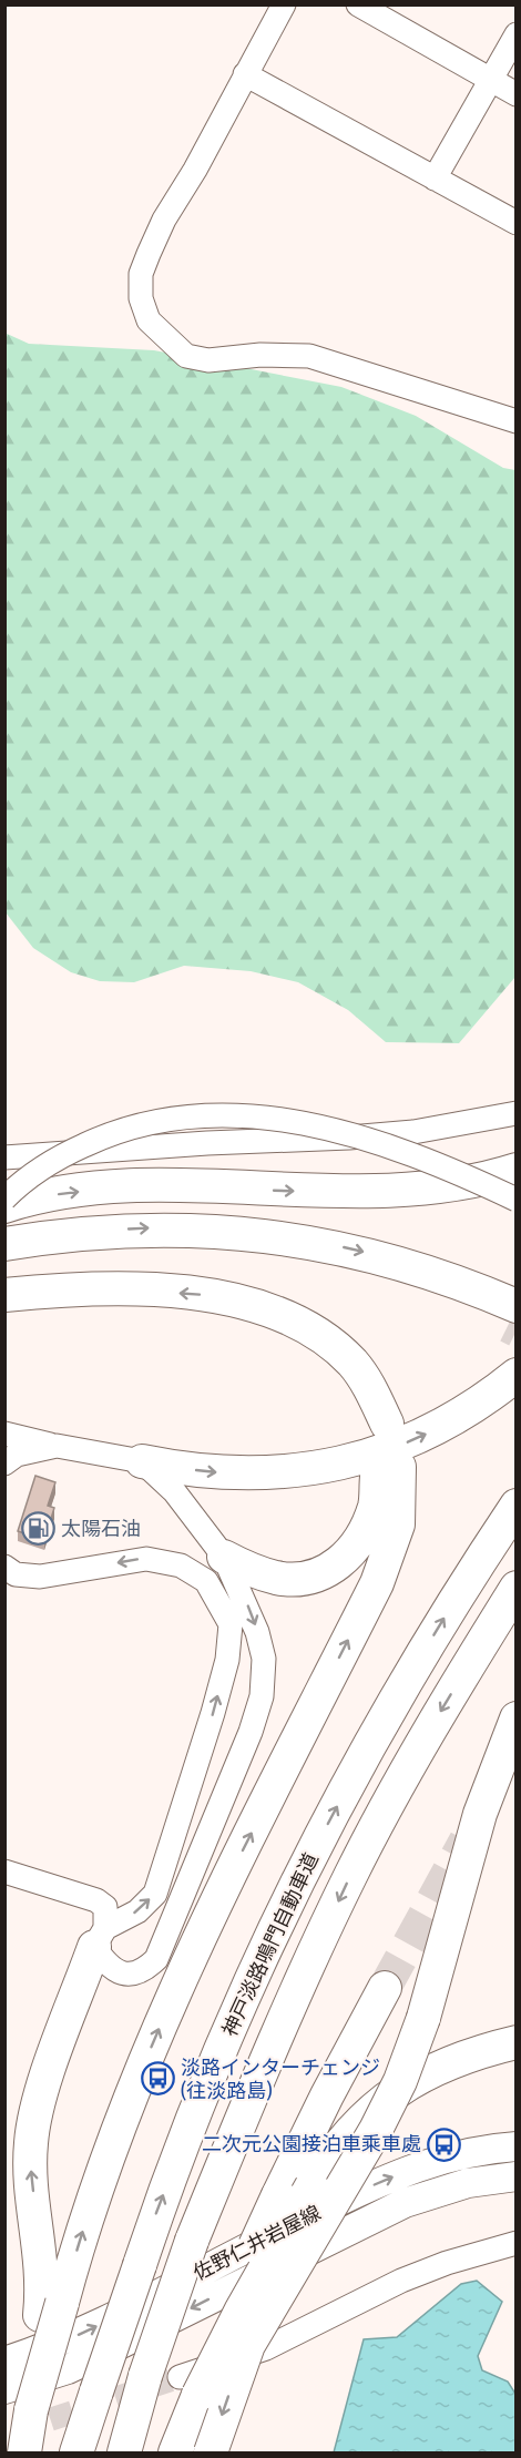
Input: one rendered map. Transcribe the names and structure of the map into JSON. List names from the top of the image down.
{
  "streets": {
    "highway": ["神戸淡路鳴門自動車道"],
    "main road": ["佐野仁井岩屋線"]
  },
  "places": {
    "fuel station": ["太陽石油"],
    "bus stop": ["淡路インターチェンジ (往淡路島)", "二次元公園接泊車乘車處"]
  }
}
